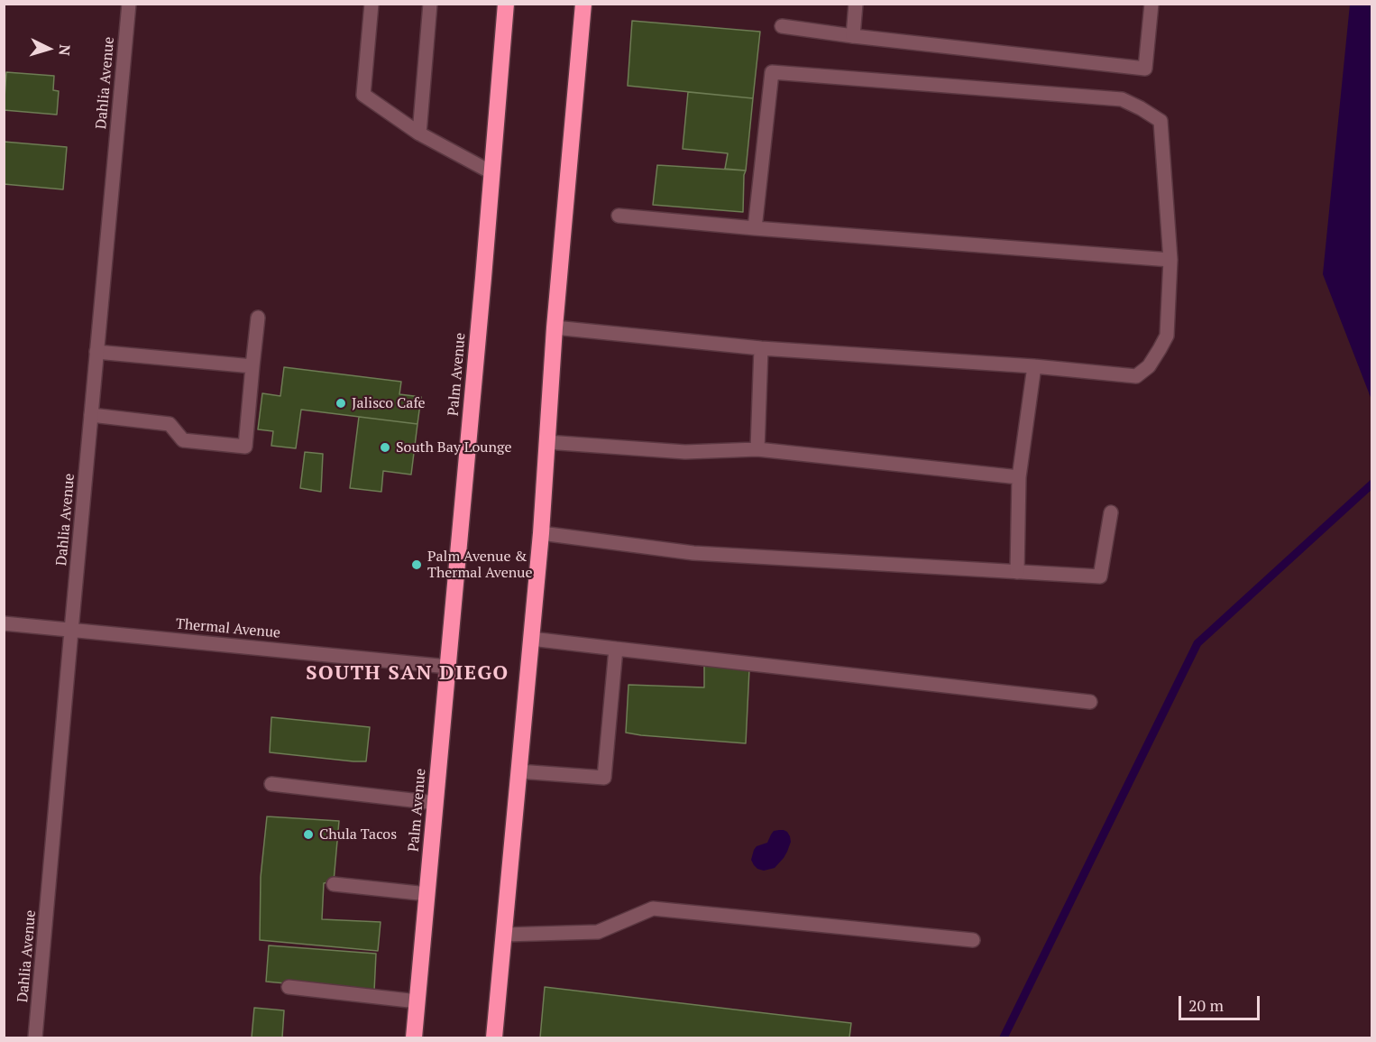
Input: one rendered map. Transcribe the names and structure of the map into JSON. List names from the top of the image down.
{
  "streets": {
    "highway": ["Palm Avenue"],
    "street": ["Dahlia Avenue", "Thermal Avenue"]
  },
  "crossings": [
    ["Dahlia Avenue", "Thermal Avenue"],
    ["Palm Avenue", "Thermal Avenue"]
  ],
  "districts": ["SOUTH SAN DIEGO"],
  "places": [
    "Jalisco Cafe",
    "South Bay Lounge",
    "Palm Avenue & Thermal Avenue",
    "Chula Tacos"
  ],
  "scale_bar": "20 m",
  "north": "right"
}
